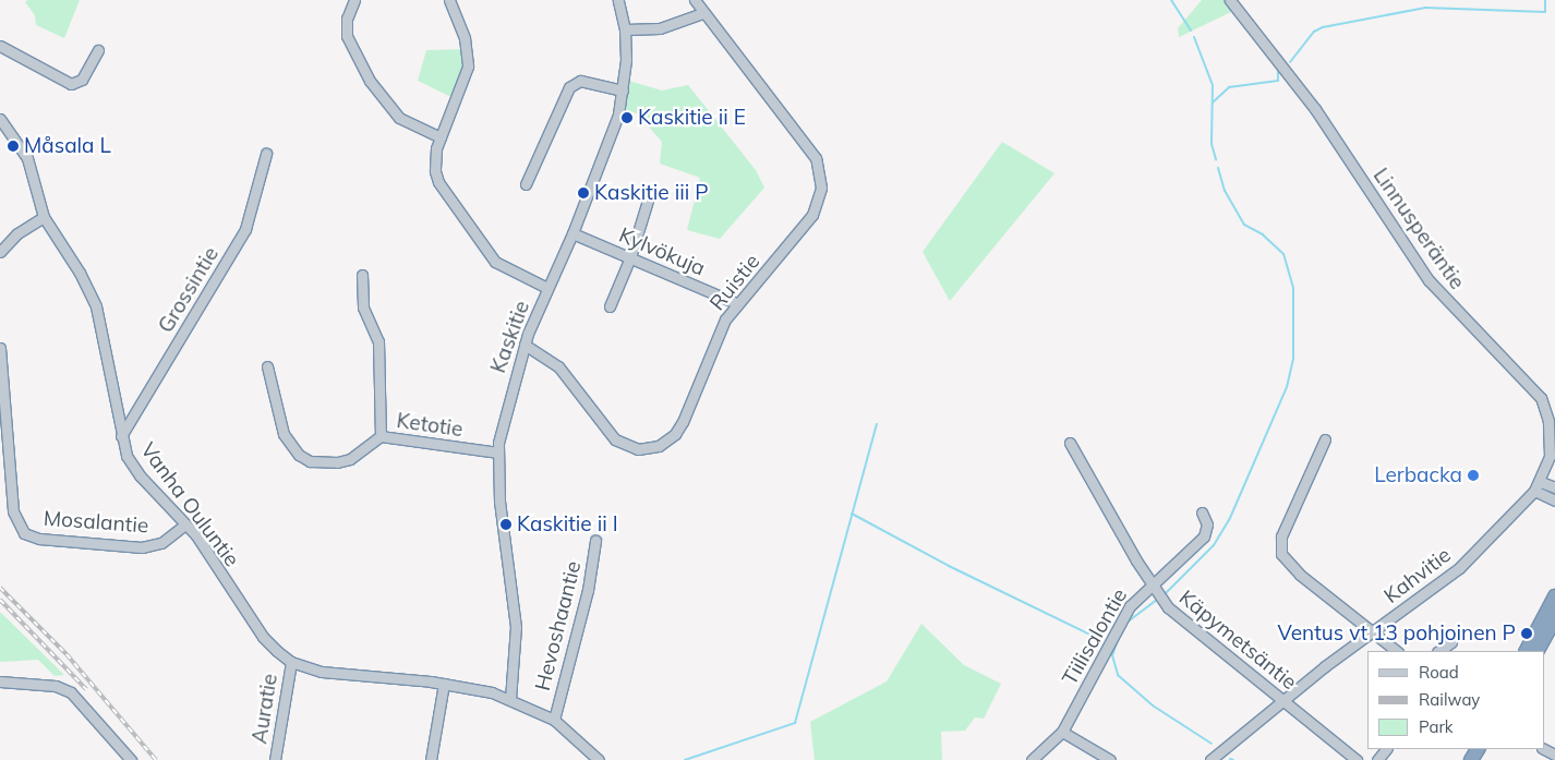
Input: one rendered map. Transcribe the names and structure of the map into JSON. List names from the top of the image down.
{
  "streets": {
    "street": [
      "Linnusperäntie",
      "Kylvökuja",
      "Ruistie",
      "Grossintie",
      "Kaskitie",
      "Ketotie",
      "Vanha Ouluntie",
      "Mosalantie",
      "Kahvitie",
      "Hevoshaantie",
      "Tiilisalontie",
      "Käpymetsäntie",
      "Auratie"
    ]
  },
  "crossings": [
    ["Linnusperäntie", "Kahvitie"],
    ["Kylvökuja", "Ruistie"],
    ["Kylvökuja", "Kaskitie"],
    ["Ruistie", "Kaskitie"],
    ["Grossintie", "Vanha Ouluntie"],
    ["Kaskitie", "Ketotie"],
    ["Kaskitie", "Vanha Ouluntie"],
    ["Vanha Ouluntie", "Mosalantie"],
    ["Vanha Ouluntie", "Hevoshaantie"],
    ["Vanha Ouluntie", "Auratie"],
    ["Kahvitie", "Käpymetsäntie"],
    ["Tiilisalontie", "Käpymetsäntie"]
  ],
  "places": [
    "Kaskitie ii E",
    "Måsala L",
    "Kaskitie iii P",
    "Lerbacka",
    "Kaskitie ii I",
    "Ventus vt 13 pohjoinen P"
  ],
  "legend": ["Road", "Railway", "Park"]
}
